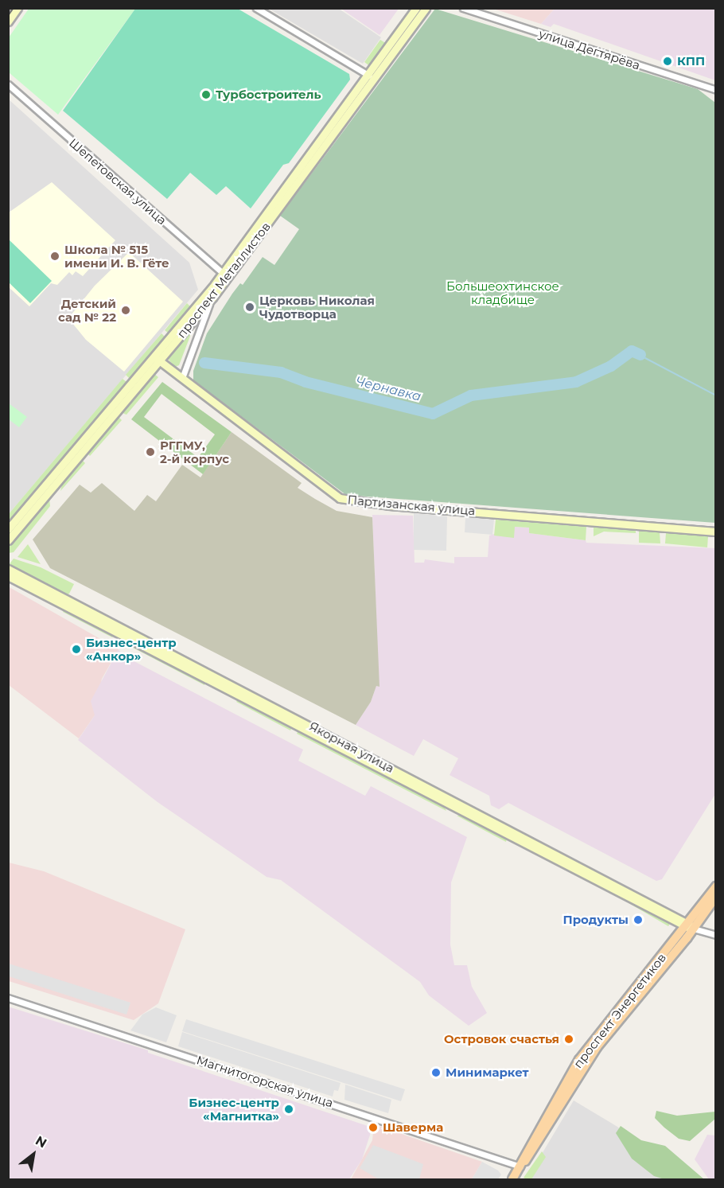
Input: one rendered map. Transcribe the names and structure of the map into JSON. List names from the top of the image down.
{
  "streets": {
    "main road": ["проспект Энергетиков"],
    "street": [
      "улица Дегтярёва",
      "Шепетовская улица",
      "проспект Металлистов",
      "Партизанская улица",
      "Якорная улица",
      "Магнитогорская улица"
    ]
  },
  "crossings": [
    ["Шепетовская улица", "проспект Металлистов"],
    ["проспект Металлистов", "Партизанская улица"],
    ["Якорная улица", "проспект Энергетиков"],
    ["проспект Энергетиков", "Магнитогорская улица"]
  ],
  "water": ["Чернавка"],
  "parks": ["Большеохтинское кладбище"],
  "places": [
    "КПП",
    "Турбостроитель",
    "Школа № 515 имени И. В. Гёте",
    "Церковь Николая Чудотворца",
    "Детский сад № 22",
    "РГГМУ, 2-й корпус",
    "Бизнес-центр «Анкор»",
    "Продукты",
    "Островок счастья",
    "Минимаркет",
    "Бизнес-центр «Магнитка»",
    "Шаверма"
  ],
  "north": "top right"
}
